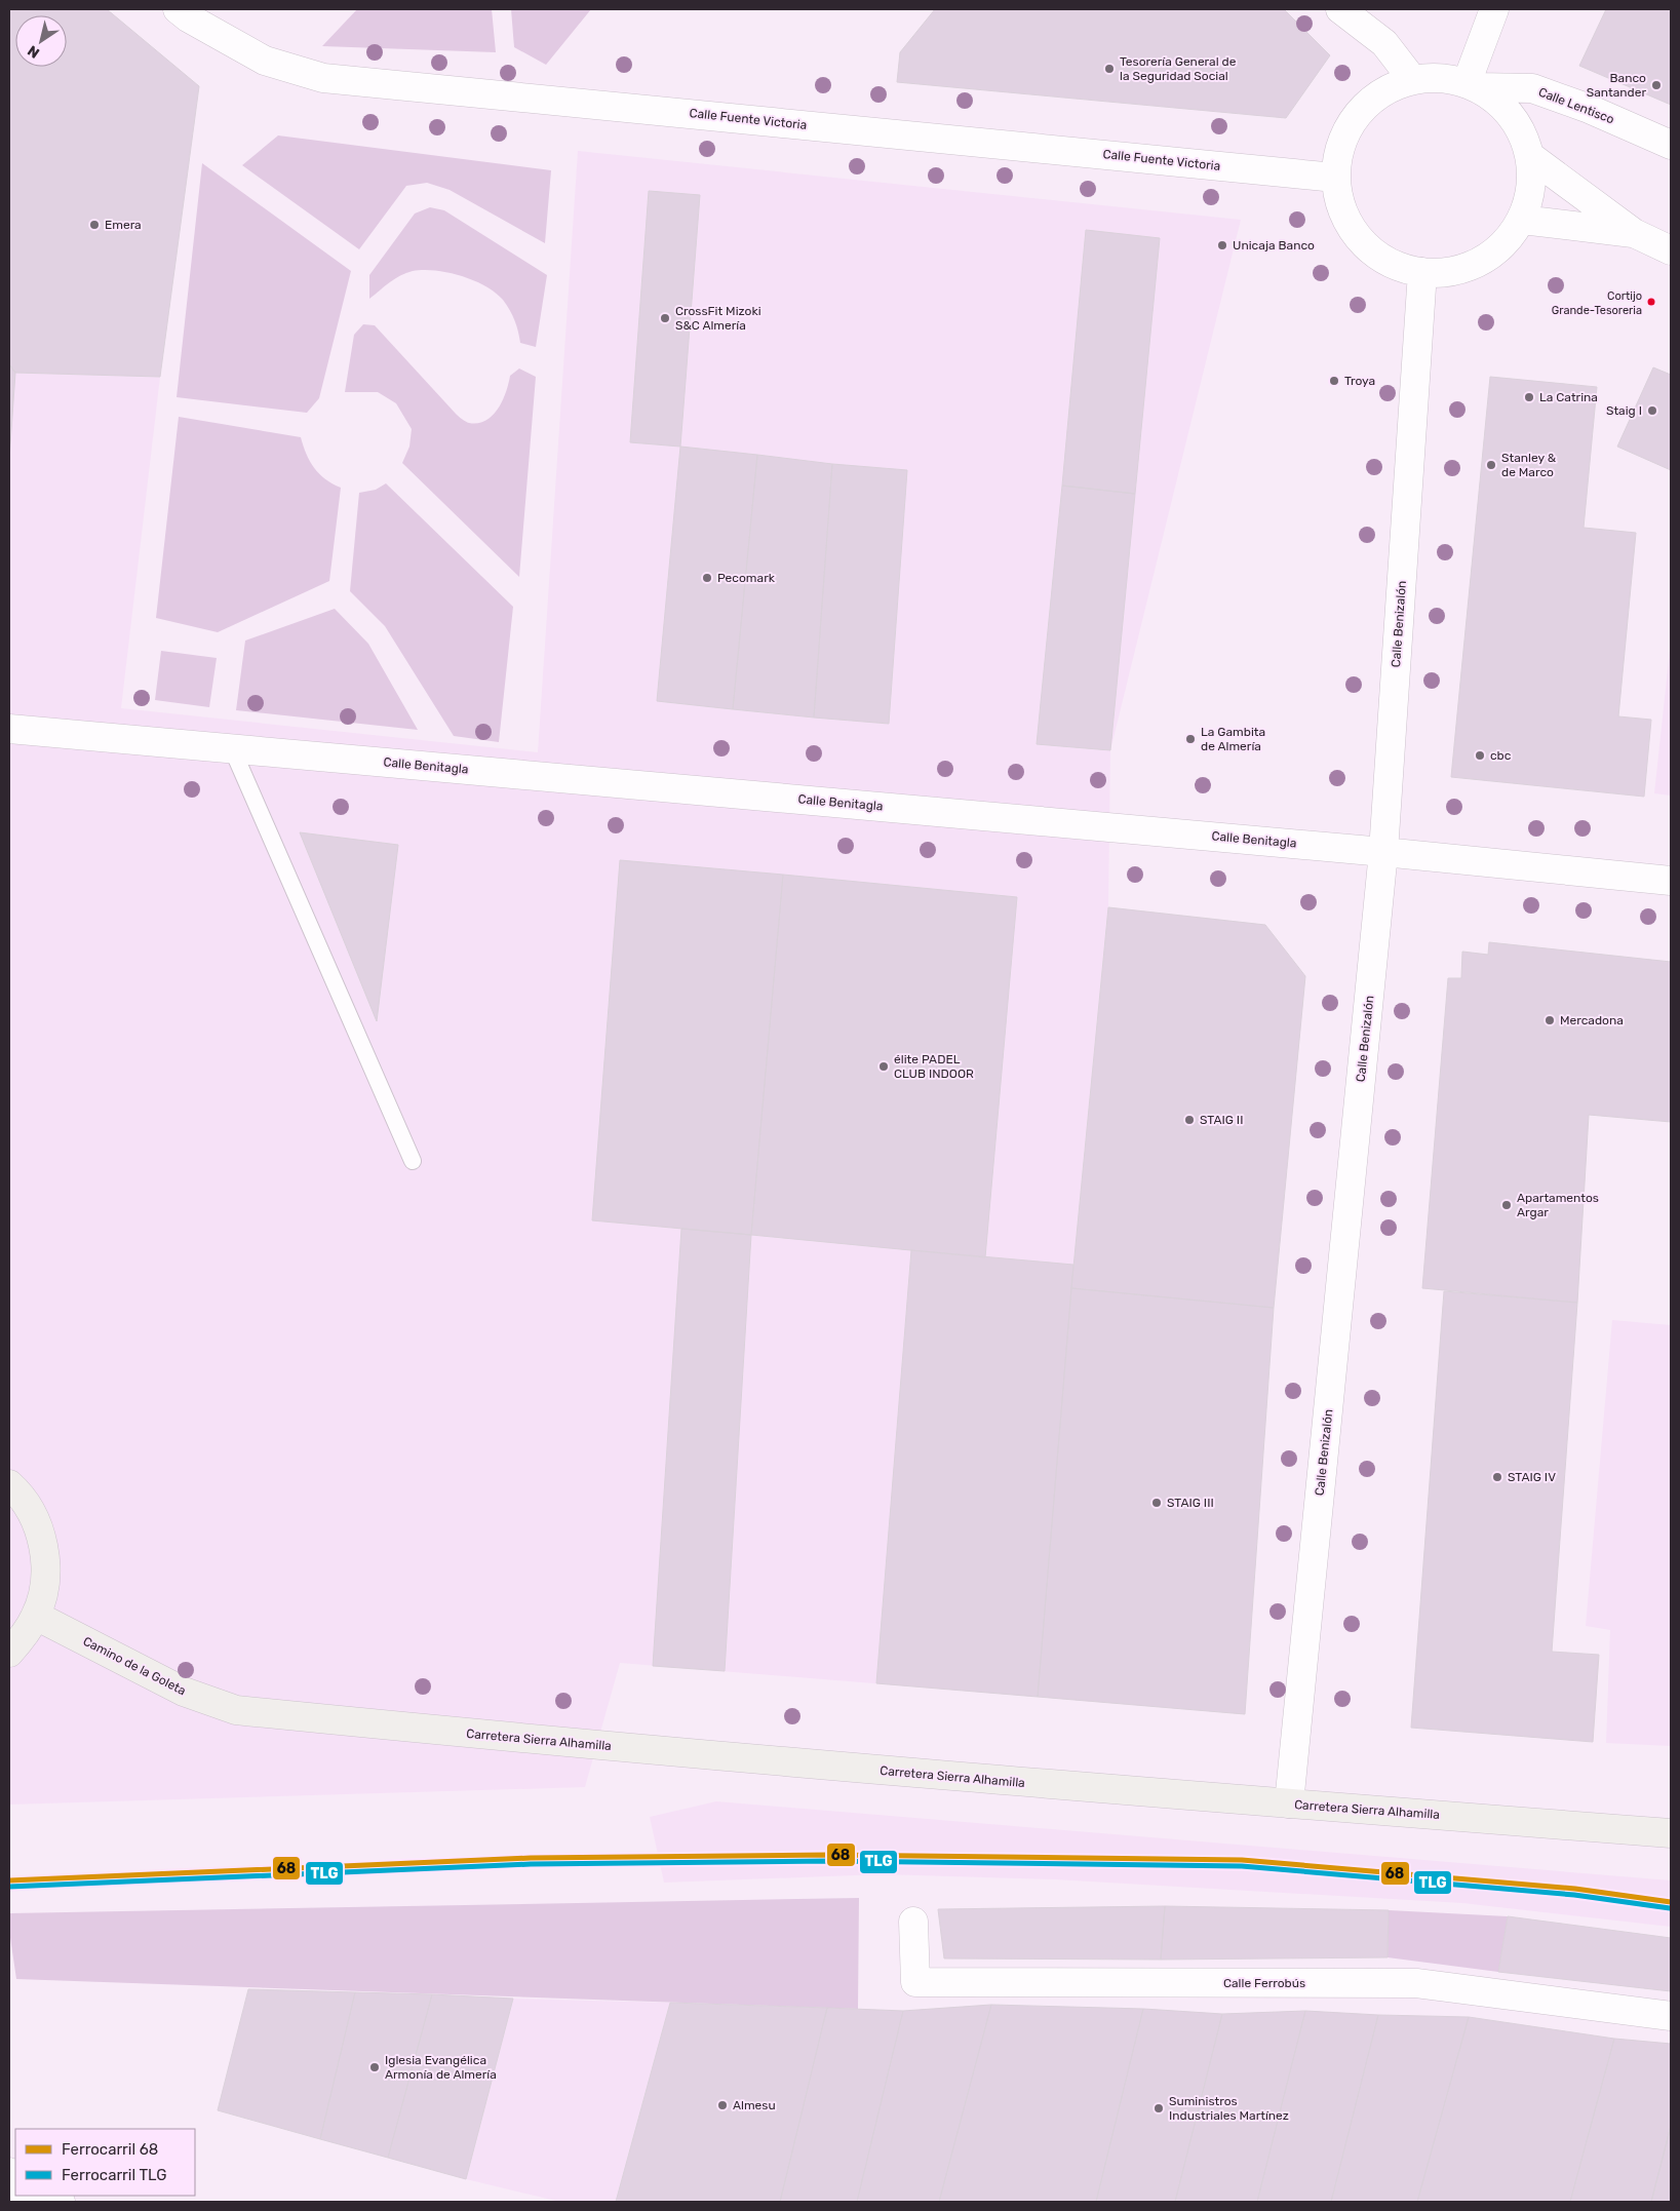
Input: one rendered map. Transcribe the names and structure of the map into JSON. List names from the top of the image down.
{
  "streets": {
    "main road": ["Camino de la Goleta", "Carretera Sierra Alhamilla"],
    "street": [
      "Calle Lentisco",
      "Calle Fuente Victoria",
      "Calle Benizalón",
      "Calle Benitagla",
      "Calle Ferrobús"
    ]
  },
  "crossings": [
    ["Calle Lentisco", "Calle Fuente Victoria"],
    ["Calle Lentisco", "Calle Benizalón"],
    ["Calle Benizalón", "Calle Benitagla"],
    ["Calle Benizalón", "Carretera Sierra Alhamilla"],
    ["Camino de la Goleta", "Carretera Sierra Alhamilla"]
  ],
  "places": [
    "Tesorería General de la Seguridad Social",
    "Banco Santander",
    "Emera",
    "Unicaja Banco",
    "Cortijo Grande-Tesoreria",
    "CrossFit Mizoki S&C Almería",
    "Troya",
    "La Catrina",
    "Staig I",
    "Stanley & de Marco",
    "Pecomark",
    "La Gambita de Almería",
    "cbc",
    "Mercadona",
    "élite PADEL CLUB INDOOR",
    "STAIG II",
    "Apartamentos Argar",
    "STAIG IV",
    "STAIG III",
    "Iglesia Evangélica Armonía de Almería",
    "Almesu",
    "Suministros Industriales Martínez"
  ],
  "lines": ["rail line 68", "rail line TLG"],
  "legend": ["Ferrocarril 68", "Ferrocarril TLG"],
  "north": "bottom left"
}
